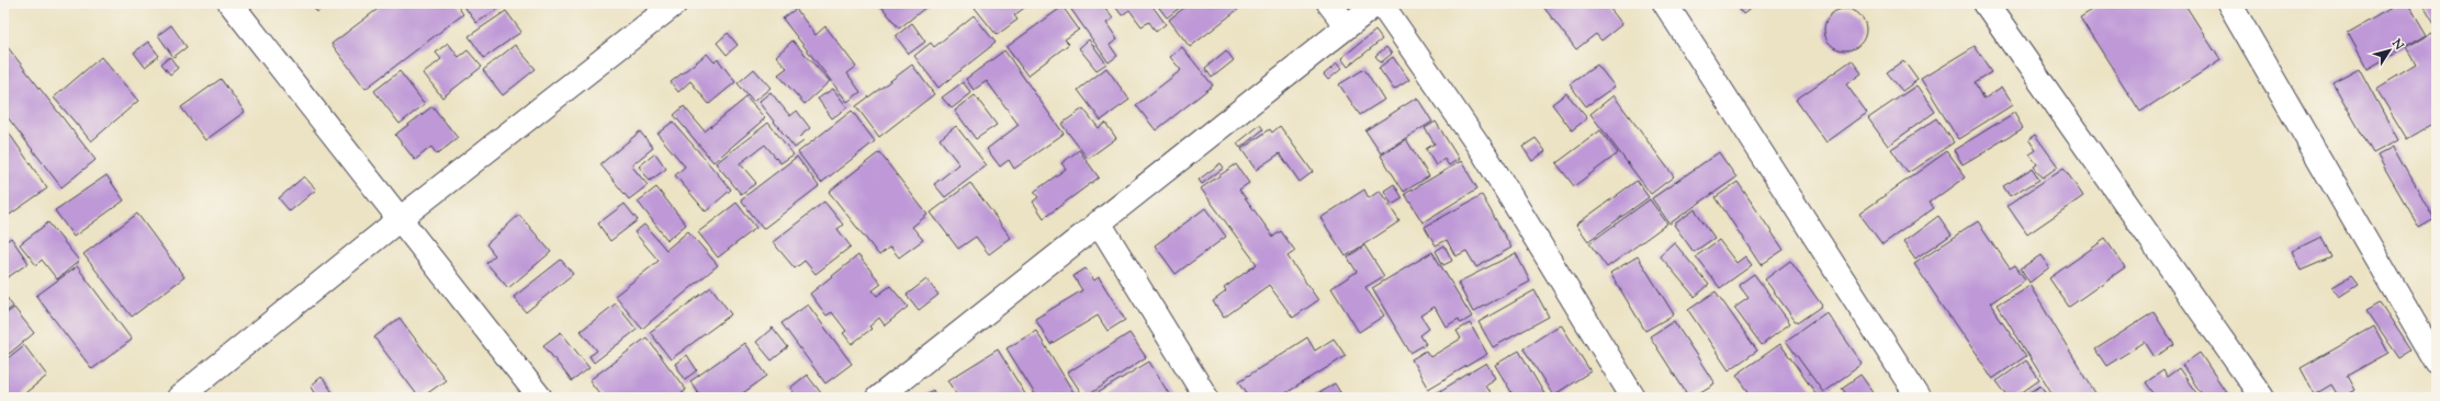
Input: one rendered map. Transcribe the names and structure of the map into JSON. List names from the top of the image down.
{
  "north": "top right"
}
